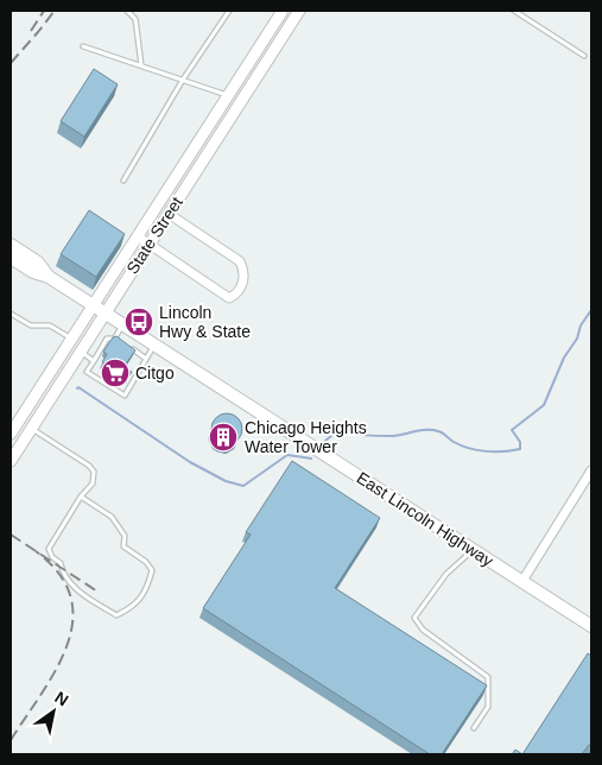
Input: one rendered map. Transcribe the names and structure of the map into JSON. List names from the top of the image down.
{
  "streets": {
    "main road": ["East Lincoln Highway"],
    "street": ["State Street"]
  },
  "crossings": [
    ["State Street", "East Lincoln Highway"]
  ],
  "places": {
    "bus stop": ["Lincoln Hwy & State"],
    "supermarket": ["Citgo"],
    "building": ["Chicago Heights Water Tower"]
  },
  "north": "top right"
}
